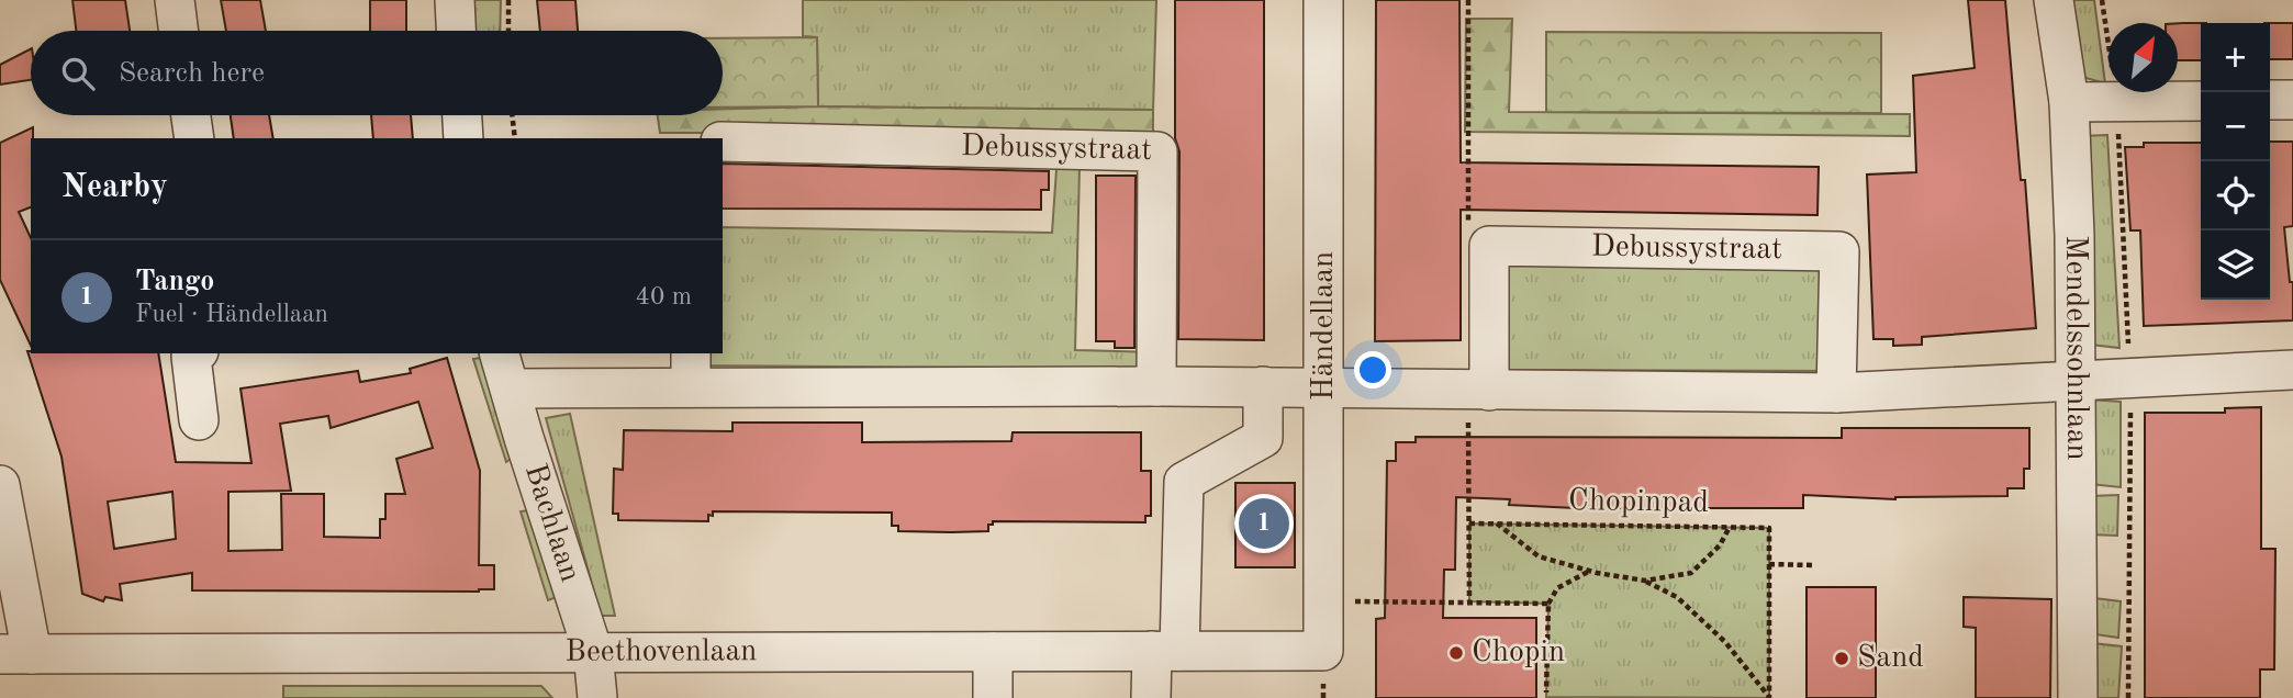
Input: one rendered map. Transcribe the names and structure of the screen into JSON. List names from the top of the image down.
{
  "streets": {
    "street": [
      "Debussystraat",
      "Händellaan",
      "Mendelssohnlaan",
      "Bachlaan",
      "Beethovenlaan"
    ],
    "path": ["Chopinpad"]
  },
  "crossings": [
    ["Händellaan", "Beethovenlaan"],
    ["Bachlaan", "Beethovenlaan"]
  ],
  "places": ["Chopin", "Sand"],
  "north": "top right",
  "page": {
    "map_buttons": ["+", "−"],
    "search": "Search here",
    "heading": "Nearby",
    "list": [
      {
        "mark": "1",
        "name": "Tango",
        "note": "Fuel · Händellaan",
        "value": "40 m"
      }
    ],
    "pins": "1"
  }
}
